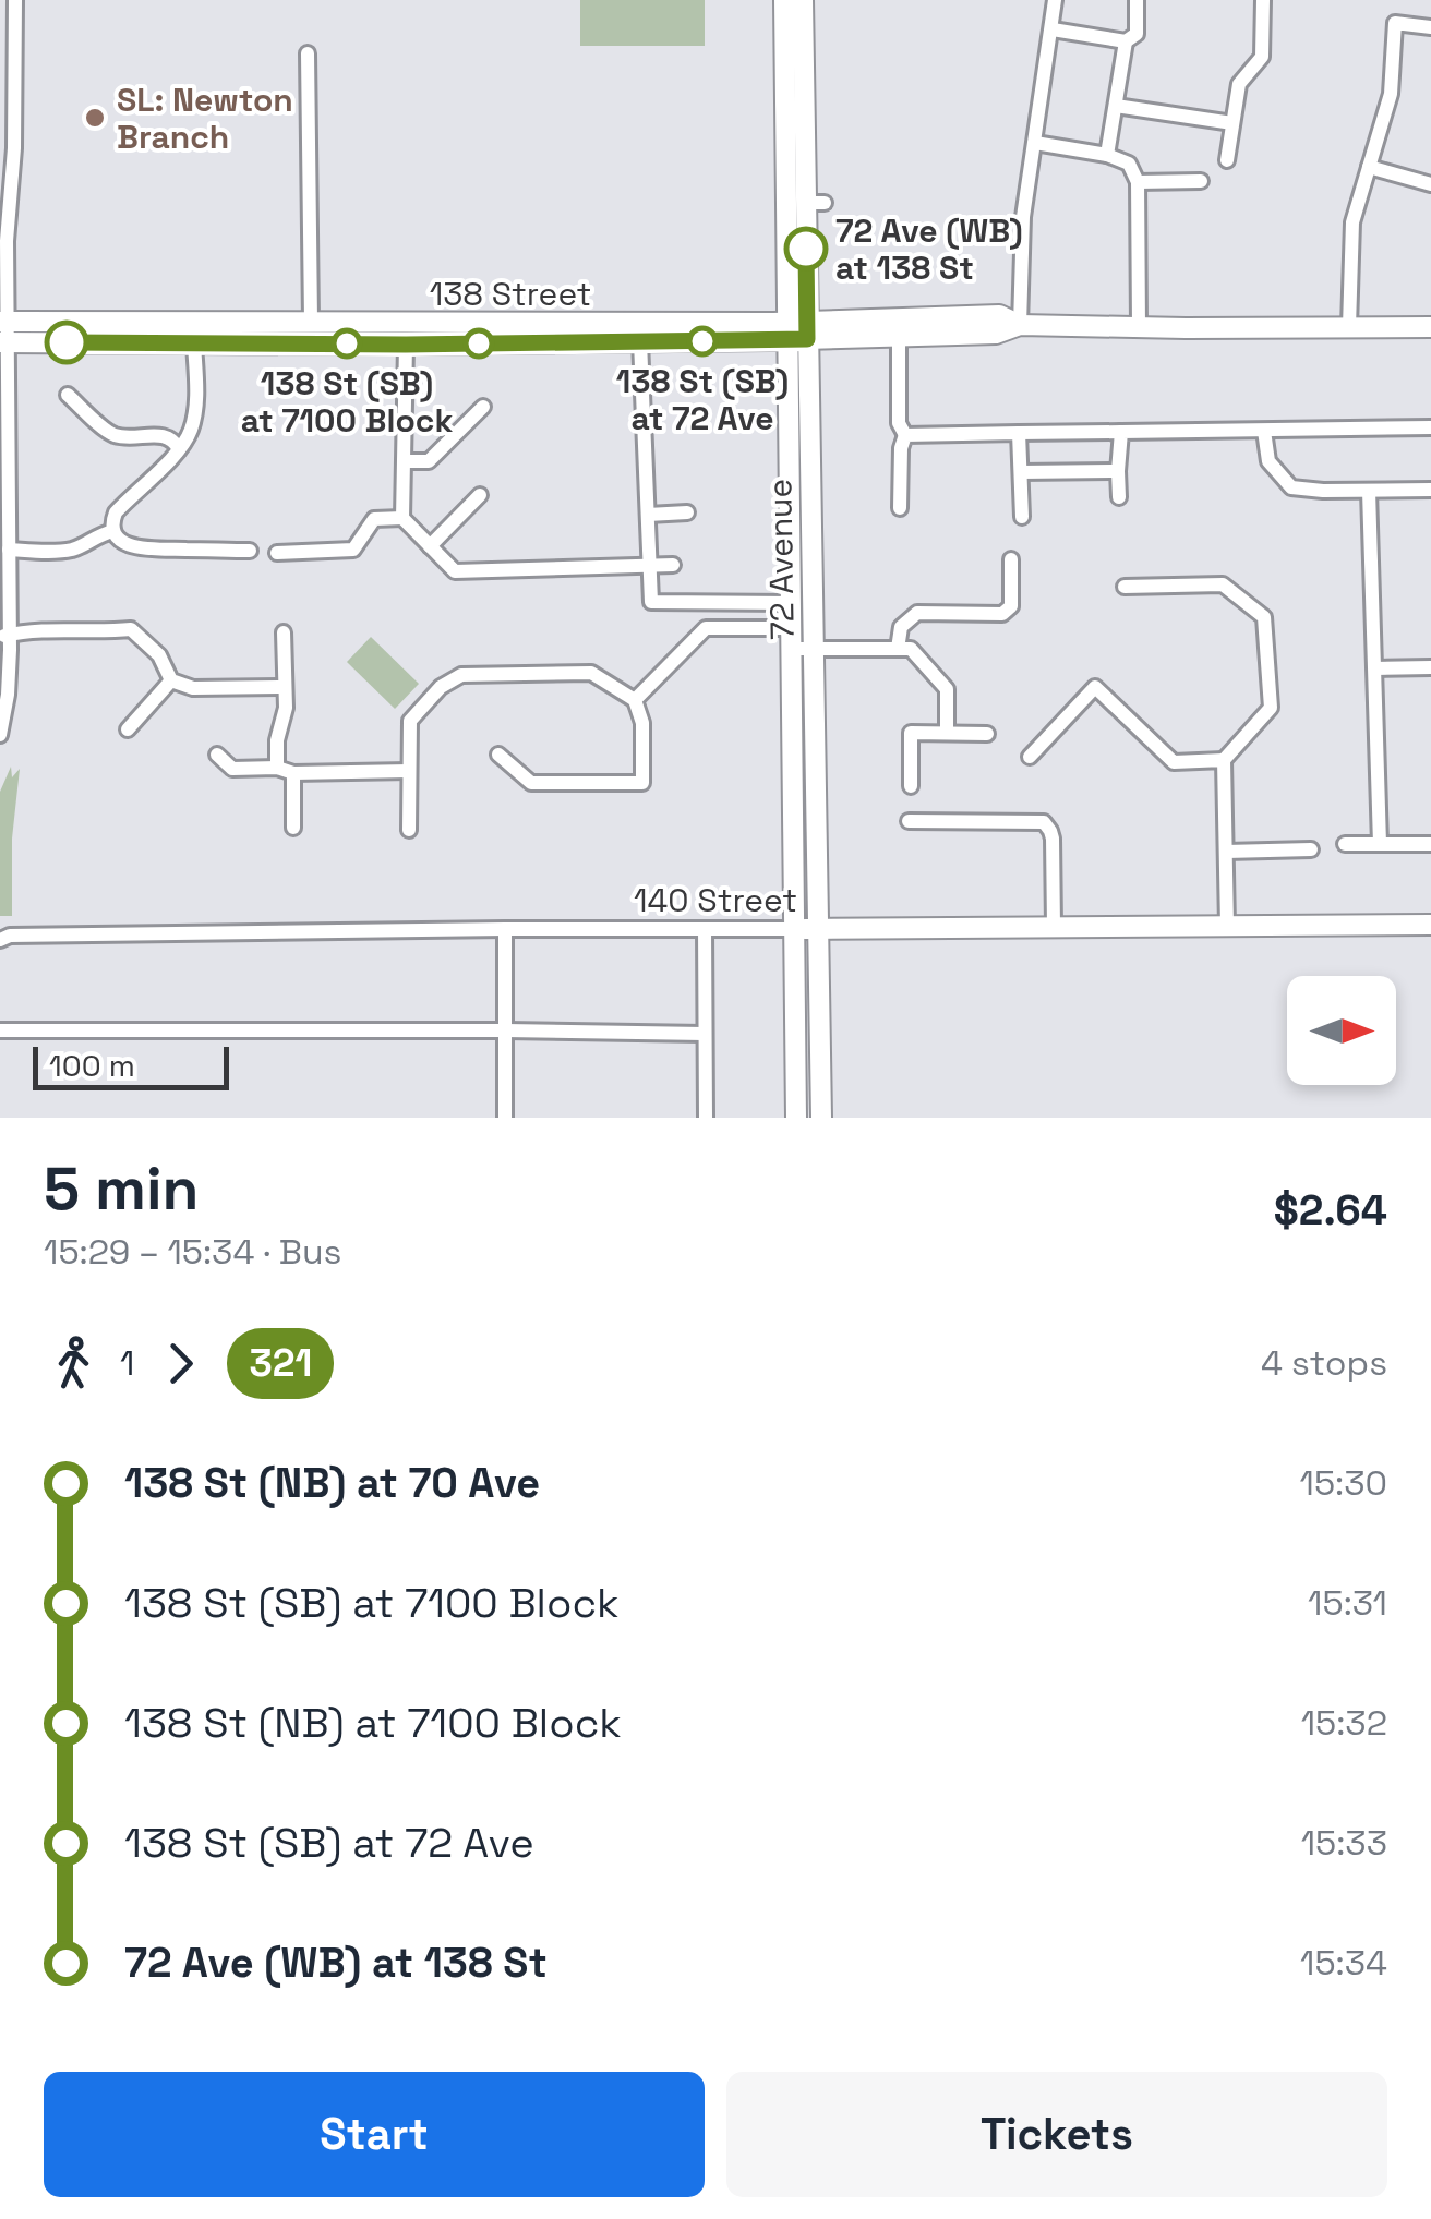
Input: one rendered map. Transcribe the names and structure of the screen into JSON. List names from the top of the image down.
{
  "streets": {
    "main road": ["138 Street", "72 Avenue", "140 Street"]
  },
  "crossings": [
    ["138 Street", "72 Avenue"],
    ["72 Avenue", "140 Street"]
  ],
  "places": [
    "SL: Newton Branch",
    "72 Ave (WB) at 138 St",
    "138 St (SB) at 72 Ave",
    "138 St (SB) at 7100 Block"
  ],
  "lines": ["bus line 321"],
  "scale_bar": "100 m",
  "north": "right",
  "page": {
    "scale": "100 m",
    "heading": ["5 min", "15:29 – 15:34 · Bus", "$2.64"],
    "legs": ["1", "321", "4 stops"],
    "list": [
      {
        "name": "138 St (NB) at 70 Ave",
        "value": "15:30"
      },
      {
        "name": "138 St (SB) at 7100 Block",
        "value": "15:31"
      },
      {
        "name": "138 St (NB) at 7100 Block",
        "value": "15:32"
      },
      {
        "name": "138 St (SB) at 72 Ave",
        "value": "15:33"
      },
      {
        "name": "72 Ave (WB) at 138 St",
        "value": "15:34"
      }
    ],
    "buttons": ["Start", "Tickets"]
  }
}
